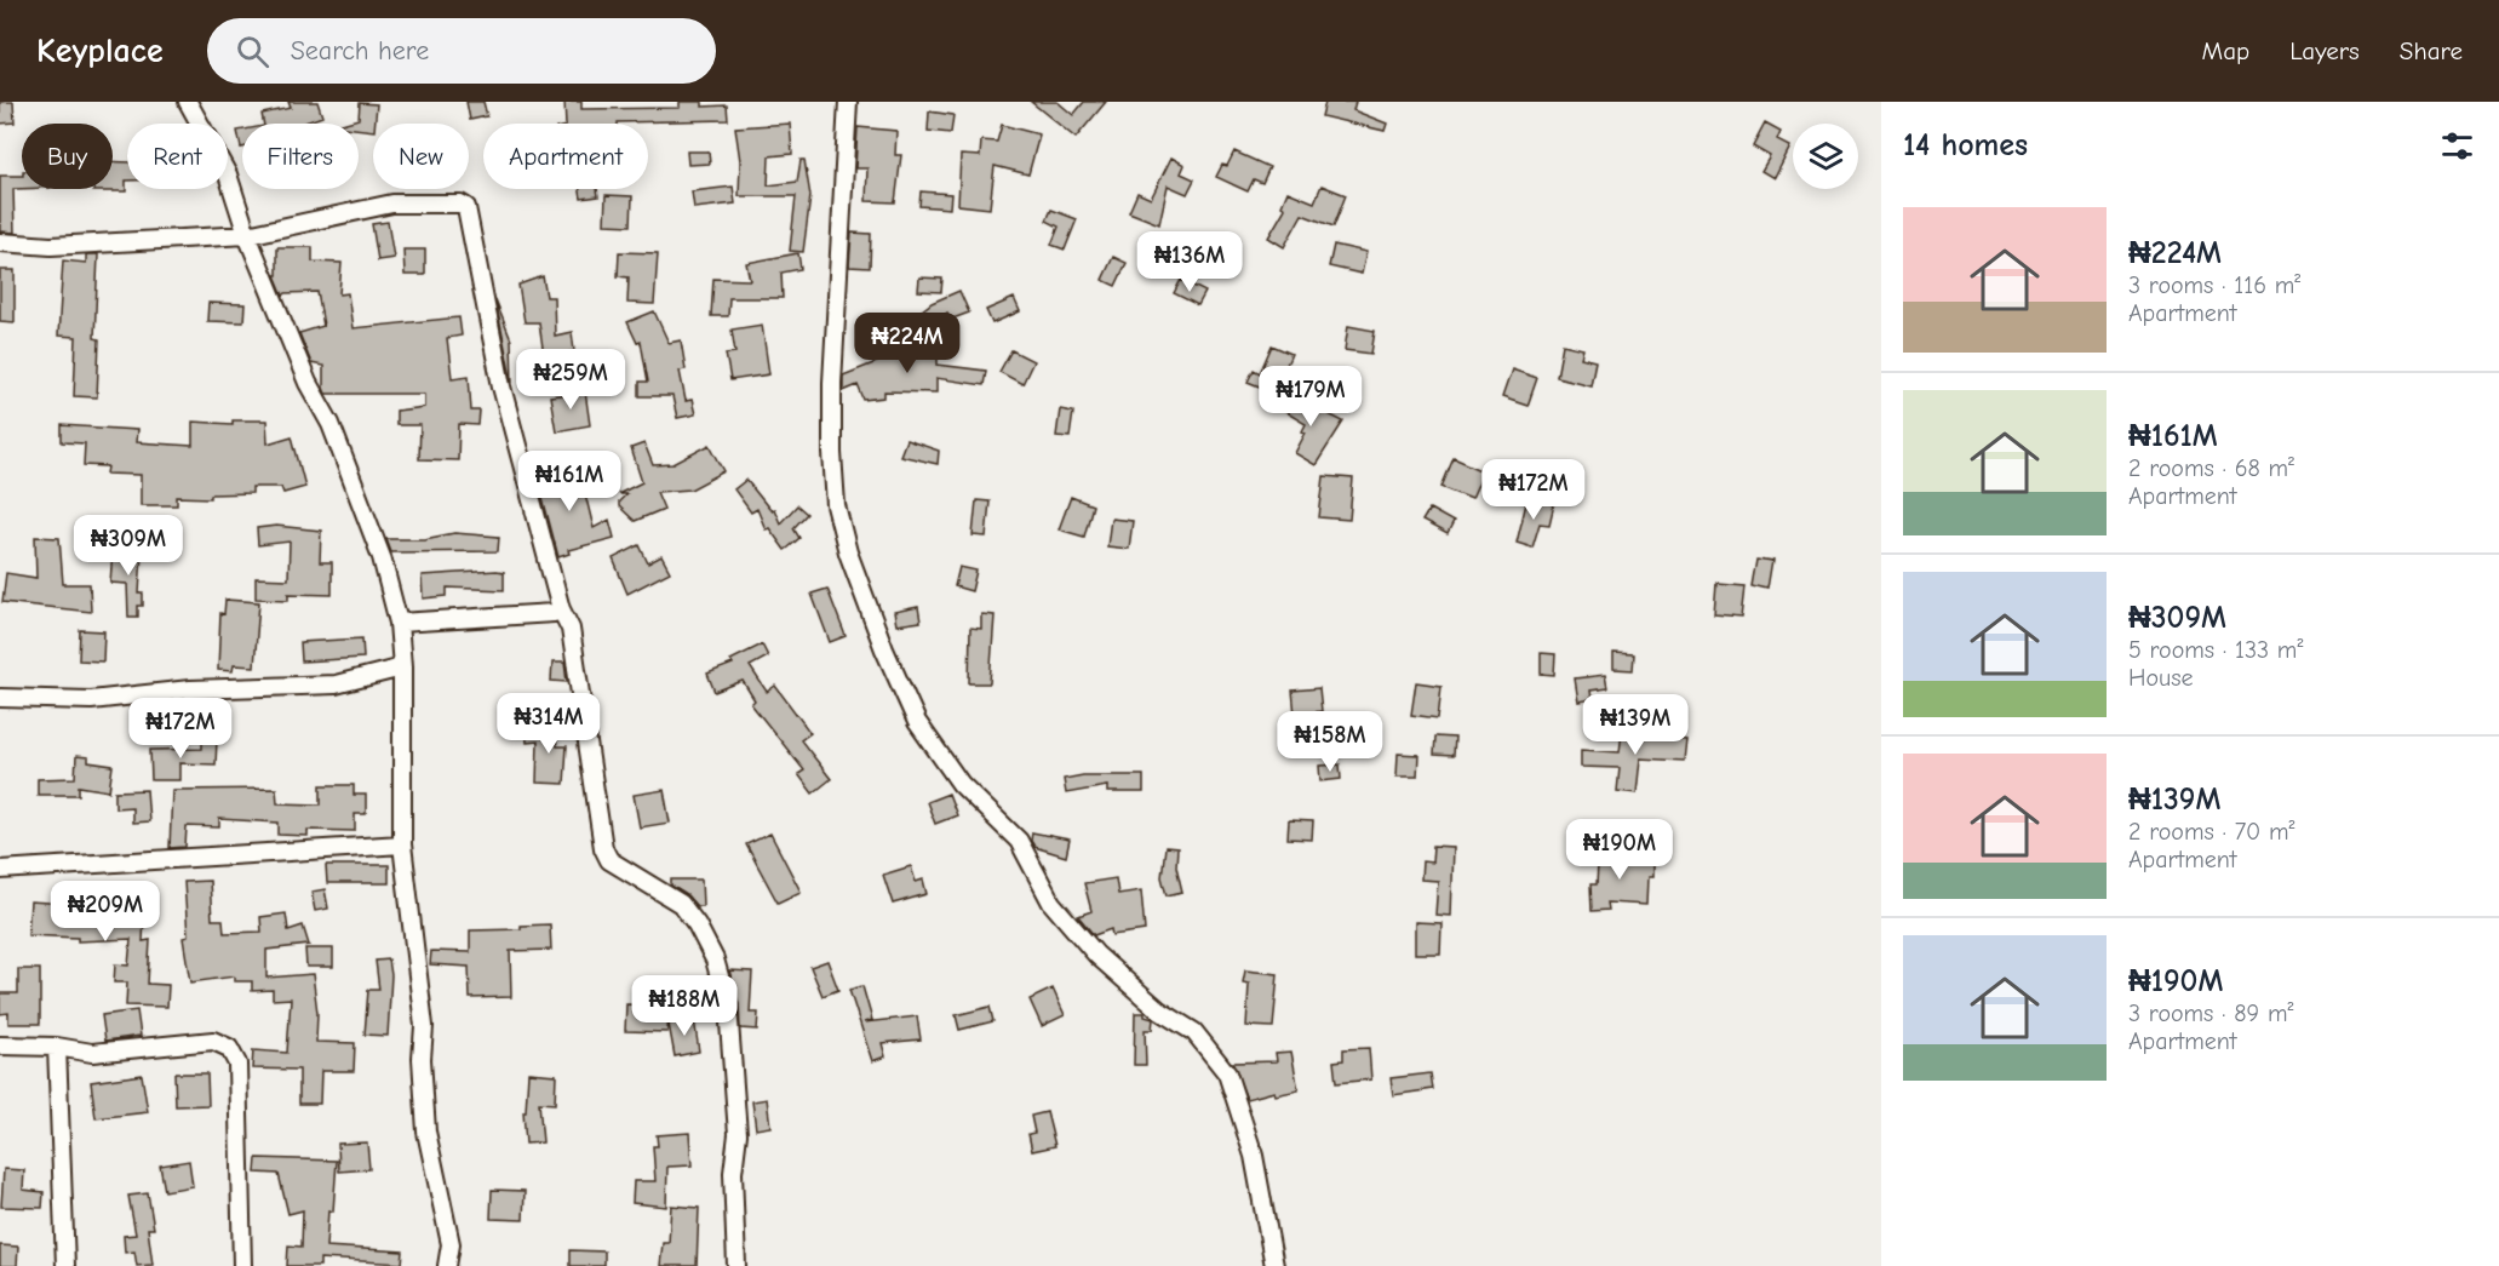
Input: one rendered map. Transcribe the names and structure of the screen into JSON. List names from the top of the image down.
{
  "page": {
    "header": "Keyplace",
    "search": "Search here",
    "nav": ["Map", "Layers", "Share"],
    "heading": "14 homes",
    "chip": [
      "Buy",
      "Rent",
      "Filters",
      "New",
      "Apartment"
    ],
    "list": [
      {
        "name": "₦224M",
        "note": "3 rooms · 116 m² · Apartment"
      },
      {
        "name": "₦161M",
        "note": "2 rooms · 68 m² · Apartment"
      },
      {
        "name": "₦309M",
        "note": "5 rooms · 133 m² · House"
      },
      {
        "name": "₦139M",
        "note": "2 rooms · 70 m² · Apartment"
      },
      {
        "name": "₦190M",
        "note": "3 rooms · 89 m² · Apartment"
      }
    ],
    "price": [
      "₦136M",
      "₦224M",
      "₦259M",
      "₦179M",
      "₦161M",
      "₦172M",
      "₦309M",
      "₦314M",
      "₦139M",
      "₦172M",
      "₦158M",
      "₦190M",
      "₦209M",
      "₦188M"
    ]
  }
}
